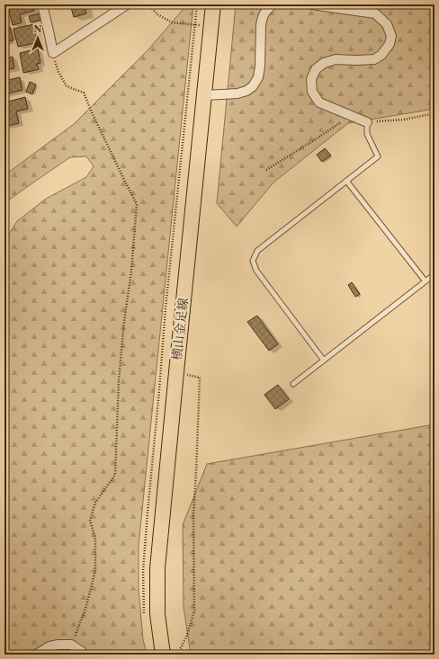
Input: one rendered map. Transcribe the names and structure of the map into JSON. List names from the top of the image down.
{
  "streets": {
    "main road": ["横山金足線"]
  },
  "north": "top"
}
